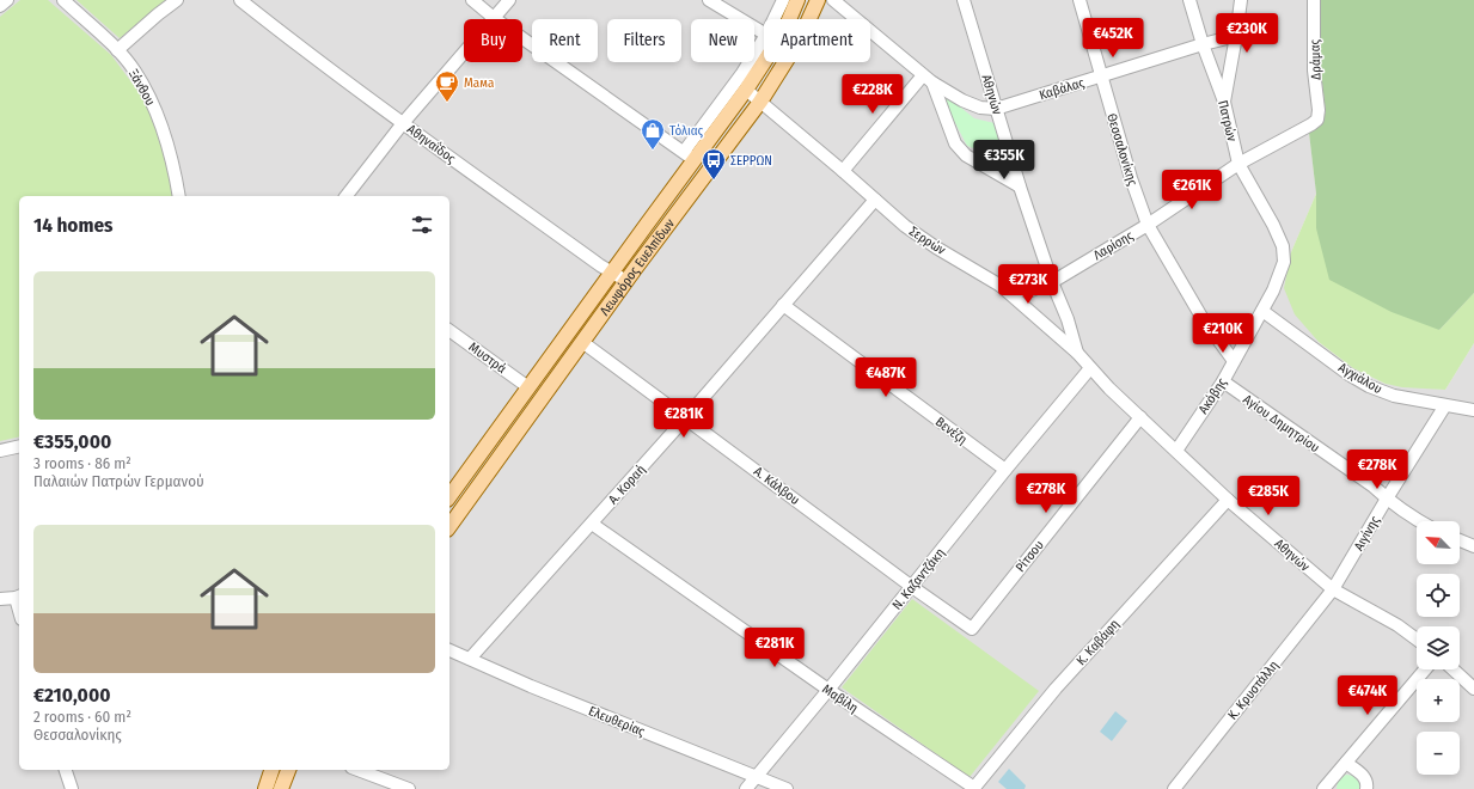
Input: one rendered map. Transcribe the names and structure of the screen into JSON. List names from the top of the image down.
{
  "streets": {
    "main road": ["Λεωφόρος Ευελπίδων"],
    "street": [
      "Δράμας",
      "Ξάνθου",
      "Καβάλας",
      "Αθηνών",
      "Πατρών",
      "Αθηναΐδος",
      "Θεσσαλονίκης",
      "Σερρών",
      "Λαρίσης",
      "Μυστρά",
      "Αγχιάλου",
      "Ακόβης",
      "Αγίου Δημητρίου",
      "Βενέζη",
      "Α. Κοραή",
      "A. Κάλβου",
      "Αιγίνης",
      "Ρίτσου",
      "Ν. Καζαντζάκη",
      "Κ. Καβάφη",
      "Κ. Κρυστάλλη",
      "Μαβίλη",
      "Ελευθερίας"
    ]
  },
  "crossings": [
    ["Δράμας", "Λαρίσης"],
    ["Καβάλας", "Αθηνών"],
    ["Καβάλας", "Πατρών"],
    ["Καβάλας", "Θεσσαλονίκης"],
    ["Αθηνών", "Σερρών"],
    ["Αθηνών", "Λαρίσης"],
    ["Αθηνών", "Ακόβης"],
    ["Αθηνών", "Αιγίνης"],
    ["Αθηνών", "Ρίτσου"],
    ["Αθηνών", "Κ. Καβάφη"],
    ["Αθηνών", "Κ. Κρυστάλλη"],
    ["Πατρών", "Λαρίσης"],
    ["Πατρών", "Ακόβης"],
    ["Αθηναΐδος", "Λεωφόρος Ευελπίδων"],
    ["Θεσσαλονίκης", "Λαρίσης"],
    ["Θεσσαλονίκης", "Ακόβης"],
    ["Σερρών", "Λαρίσης"],
    ["Σερρών", "Λεωφόρος Ευελπίδων"],
    ["Σερρών", "Α. Κοραή"],
    ["Σερρών", "Ν. Καζαντζάκη"],
    ["Λεωφόρος Ευελπίδων", "Μυστρά"],
    ["Λεωφόρος Ευελπίδων", "A. Κάλβου"],
    ["Αγχιάλου", "Ακόβης"],
    ["Αγχιάλου", "Αιγίνης"],
    ["Ακόβης", "Αγίου Δημητρίου"],
    ["Αγίου Δημητρίου", "Αιγίνης"],
    ["Βενέζη", "Α. Κοραή"],
    ["Βενέζη", "Ν. Καζαντζάκη"],
    ["Α. Κοραή", "A. Κάλβου"],
    ["Α. Κοραή", "Μαβίλη"],
    ["Α. Κοραή", "Ελευθερίας"],
    ["A. Κάλβου", "Ρίτσου"],
    ["A. Κάλβου", "Ν. Καζαντζάκη"],
    ["Αιγίνης", "Κ. Κρυστάλλη"],
    ["Ν. Καζαντζάκη", "Μαβίλη"],
    ["Ν. Καζαντζάκη", "Ελευθερίας"],
    ["Κ. Καβάφη", "Μαβίλη"]
  ],
  "places": {
    "cafe": ["Мама"],
    "shop": ["Τόλιας"],
    "bus stop": ["ΣΕΡΡΩΝ"]
  },
  "north": "top left",
  "page": {
    "price": [
      "€230K",
      "€452K",
      "€228K",
      "€355K",
      "€261K",
      "€273K",
      "€210K",
      "€487K",
      "€281K",
      "€278K",
      "€278K",
      "€285K",
      "€281K",
      "€474K"
    ],
    "chip": [
      "Buy",
      "Rent",
      "Filters",
      "New",
      "Apartment"
    ],
    "heading": "14 homes",
    "list": [
      {
        "name": "€355,000",
        "note": "3 rooms · 86 m² · Παλαιών Πατρών Γερμανού"
      },
      {
        "name": "€210,000",
        "note": "2 rooms · 60 m² · Θεσσαλονίκης"
      }
    ],
    "map_buttons": ["+", "−"]
  }
}
